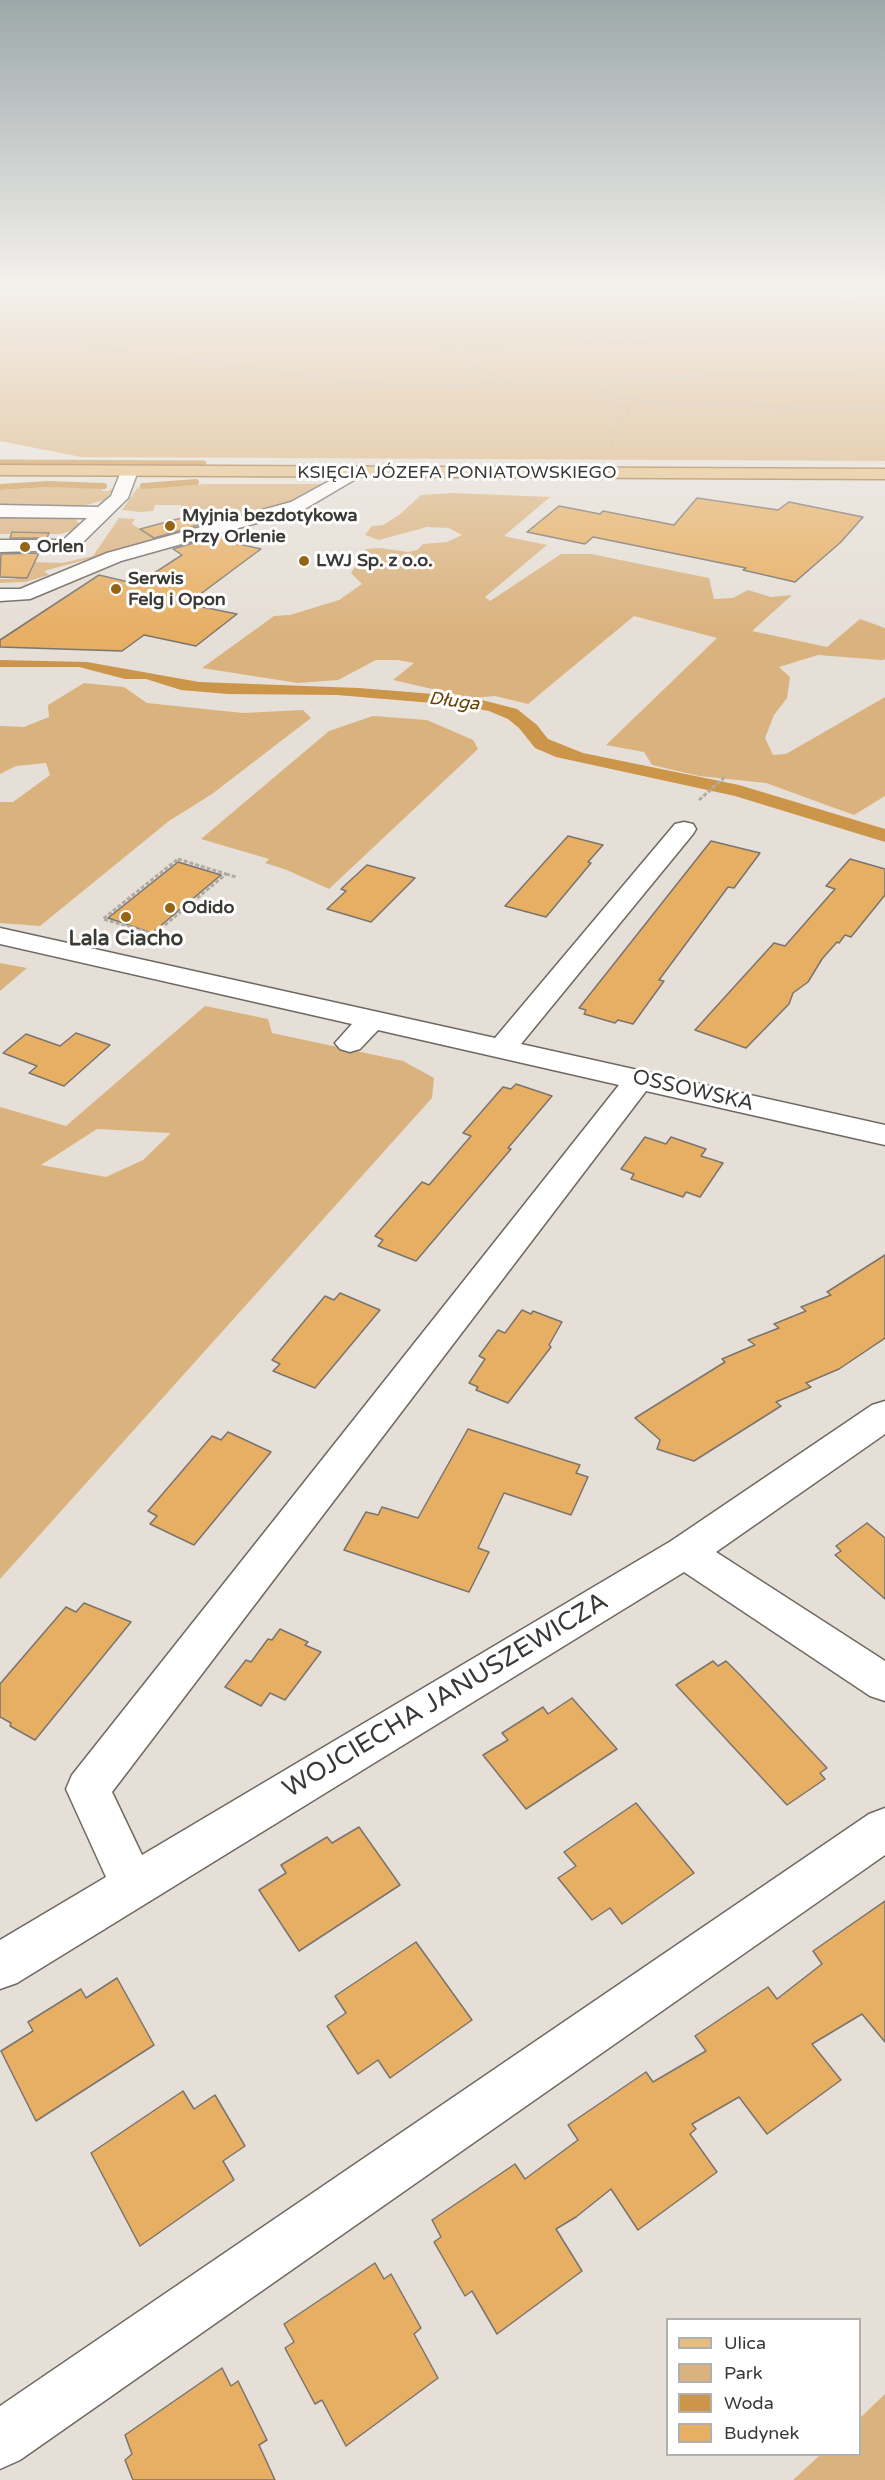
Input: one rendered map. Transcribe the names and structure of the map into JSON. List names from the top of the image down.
{
  "streets": {
    "main road": ["KSIĘCIA JÓZEFA PONIATOWSKIEGO"],
    "street": ["OSSOWSKA", "WOJCIECHA JANUSZEWICZA"]
  },
  "water": ["Długa"],
  "places": [
    "Myjnia bezdotykowa Przy Orlenie",
    "Orlen",
    "LWJ Sp. z o.o.",
    "Serwis Felg i Opon",
    "Odido",
    "Lala Ciacho"
  ],
  "legend": [
    "Ulica",
    "Park",
    "Woda",
    "Budynek"
  ]
}
